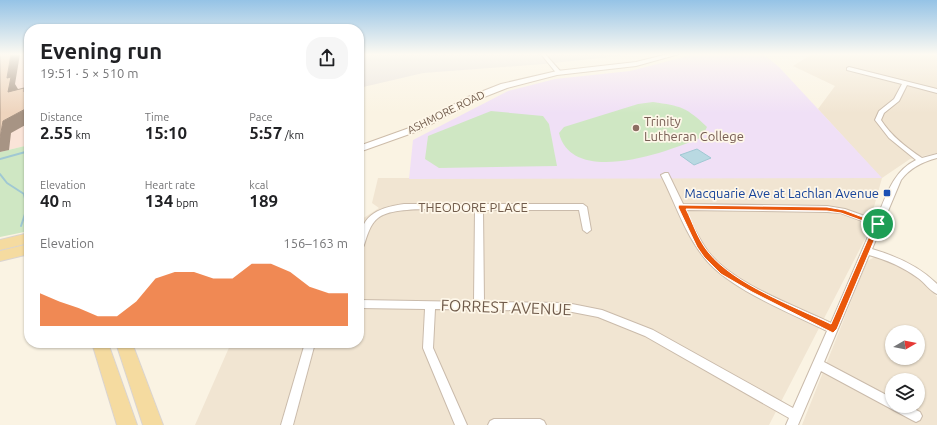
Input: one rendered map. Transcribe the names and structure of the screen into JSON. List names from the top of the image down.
{
  "streets": {
    "main road": ["ASHMORE ROAD"],
    "street": ["THEODORE PLACE", "FORREST AVENUE"]
  },
  "places": {
    "other": ["Trinity Lutheran College"],
    "transit": ["Macquarie Ave at Lachlan Avenue"]
  },
  "north": "right",
  "page": {
    "heading": ["Evening run", "19:51 · 5 × 510 m"],
    "stats": [
      ["Distance", "2.55 km"],
      ["Time", "15:10"],
      ["Pace", "5:57 /km"],
      ["Elevation", "40 m"],
      ["Heart rate", "134 bpm"],
      ["kcal", "189"]
    ],
    "chart": ["Elevation", "156–163 m"]
  }
}
